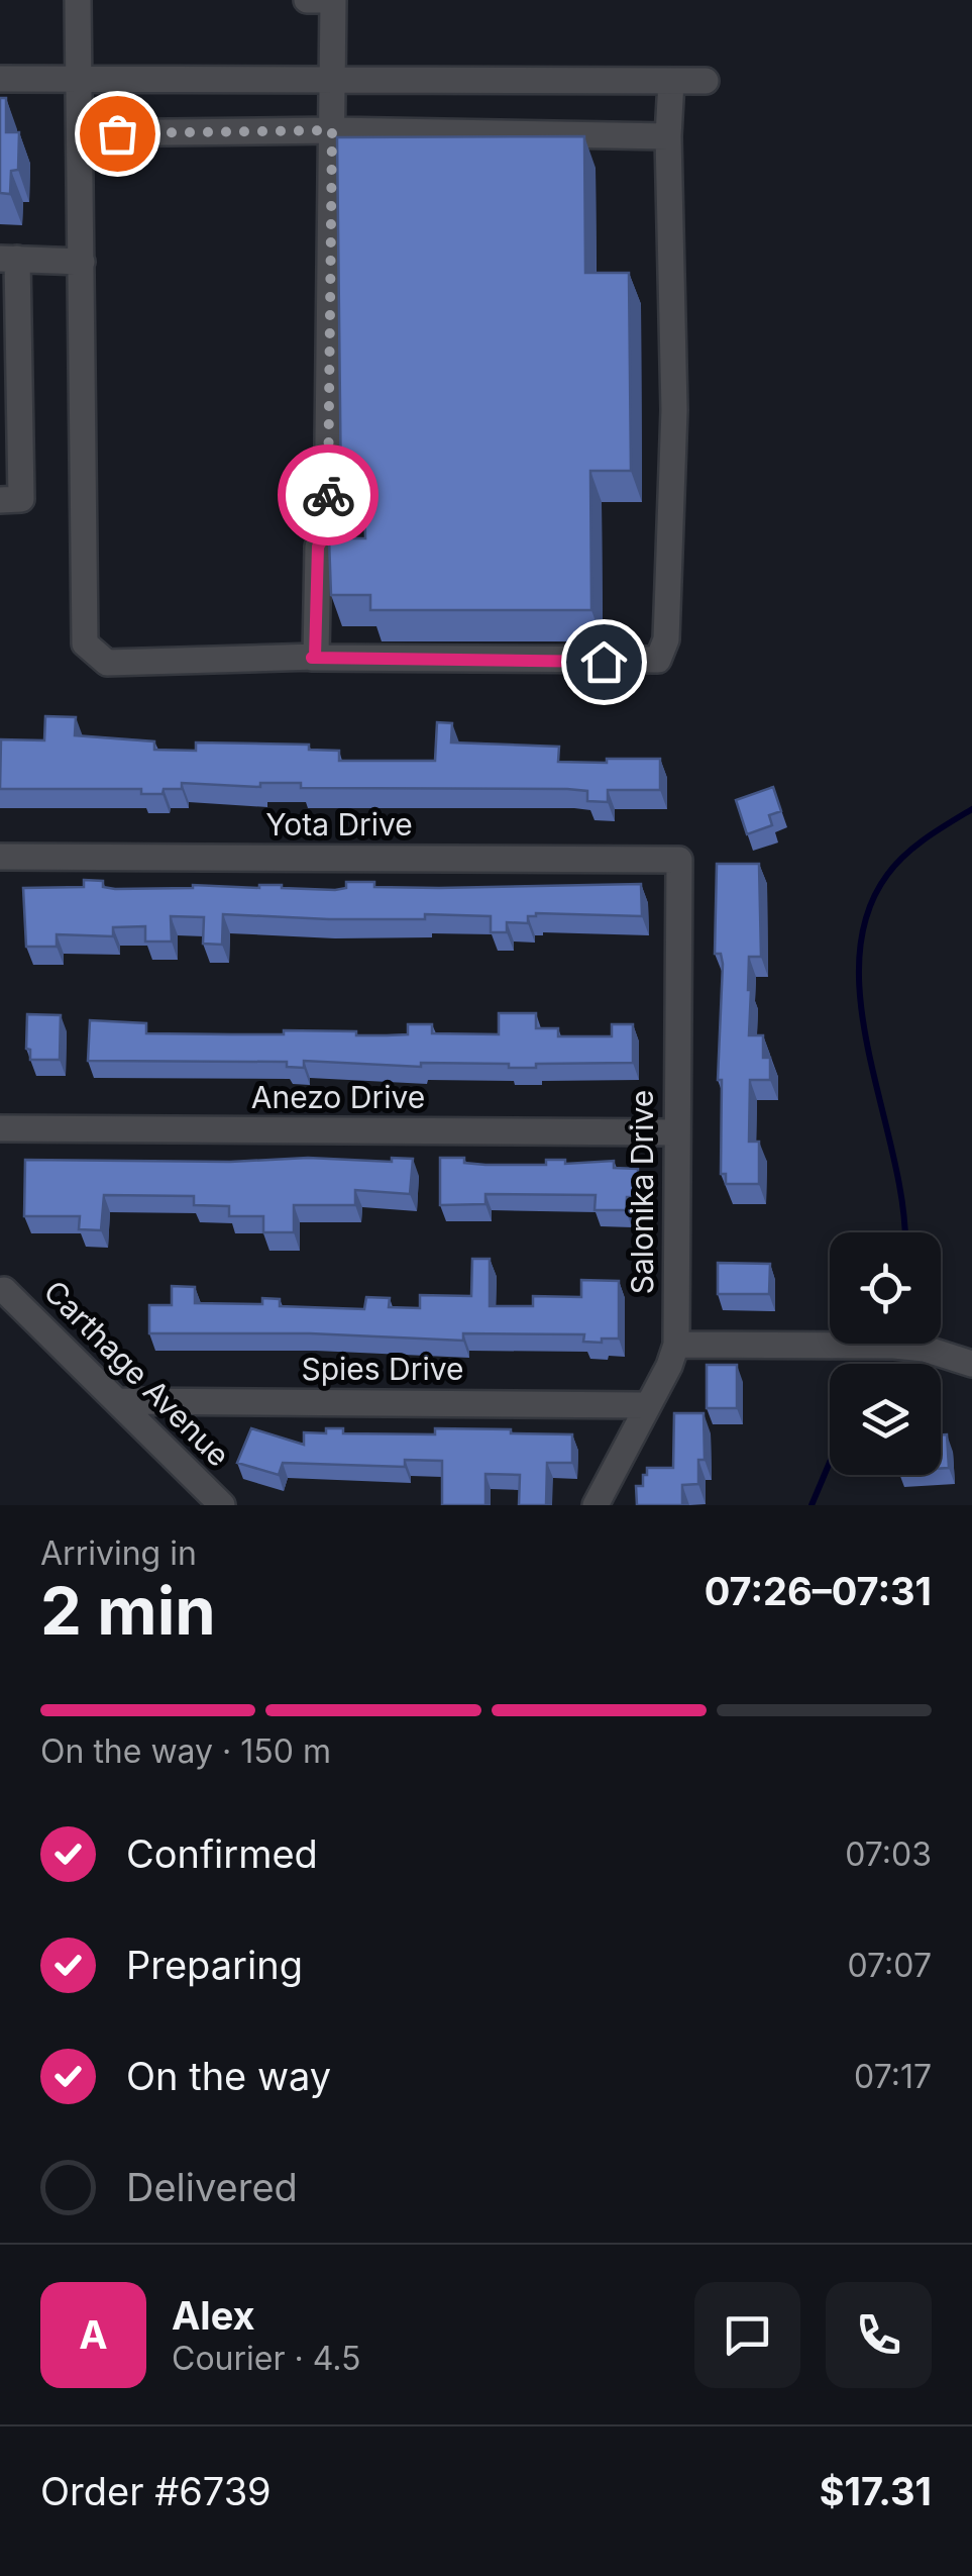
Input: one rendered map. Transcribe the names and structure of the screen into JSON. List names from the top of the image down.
{
  "streets": {
    "street": [
      "Yota Drive",
      "Anezo Drive",
      "Salonika Drive",
      "Spies Drive",
      "Carthage Avenue"
    ]
  },
  "crossings": [
    ["Yota Drive", "Salonika Drive"],
    ["Anezo Drive", "Salonika Drive"],
    ["Salonika Drive", "Spies Drive"],
    ["Spies Drive", "Carthage Avenue"]
  ],
  "page": {
    "heading": ["2 min", "Arriving in", "07:26–07:31"],
    "panel": [
      "Alex",
      "Courier · 4.5",
      "Order #6739",
      "$17.31"
    ],
    "bar": "On the way · 150 m",
    "list": [
      ["Confirmed", "07:03"],
      ["Preparing", "07:07"],
      ["On the way", "07:17"],
      "Delivered"
    ],
    "round": "A"
  }
}
